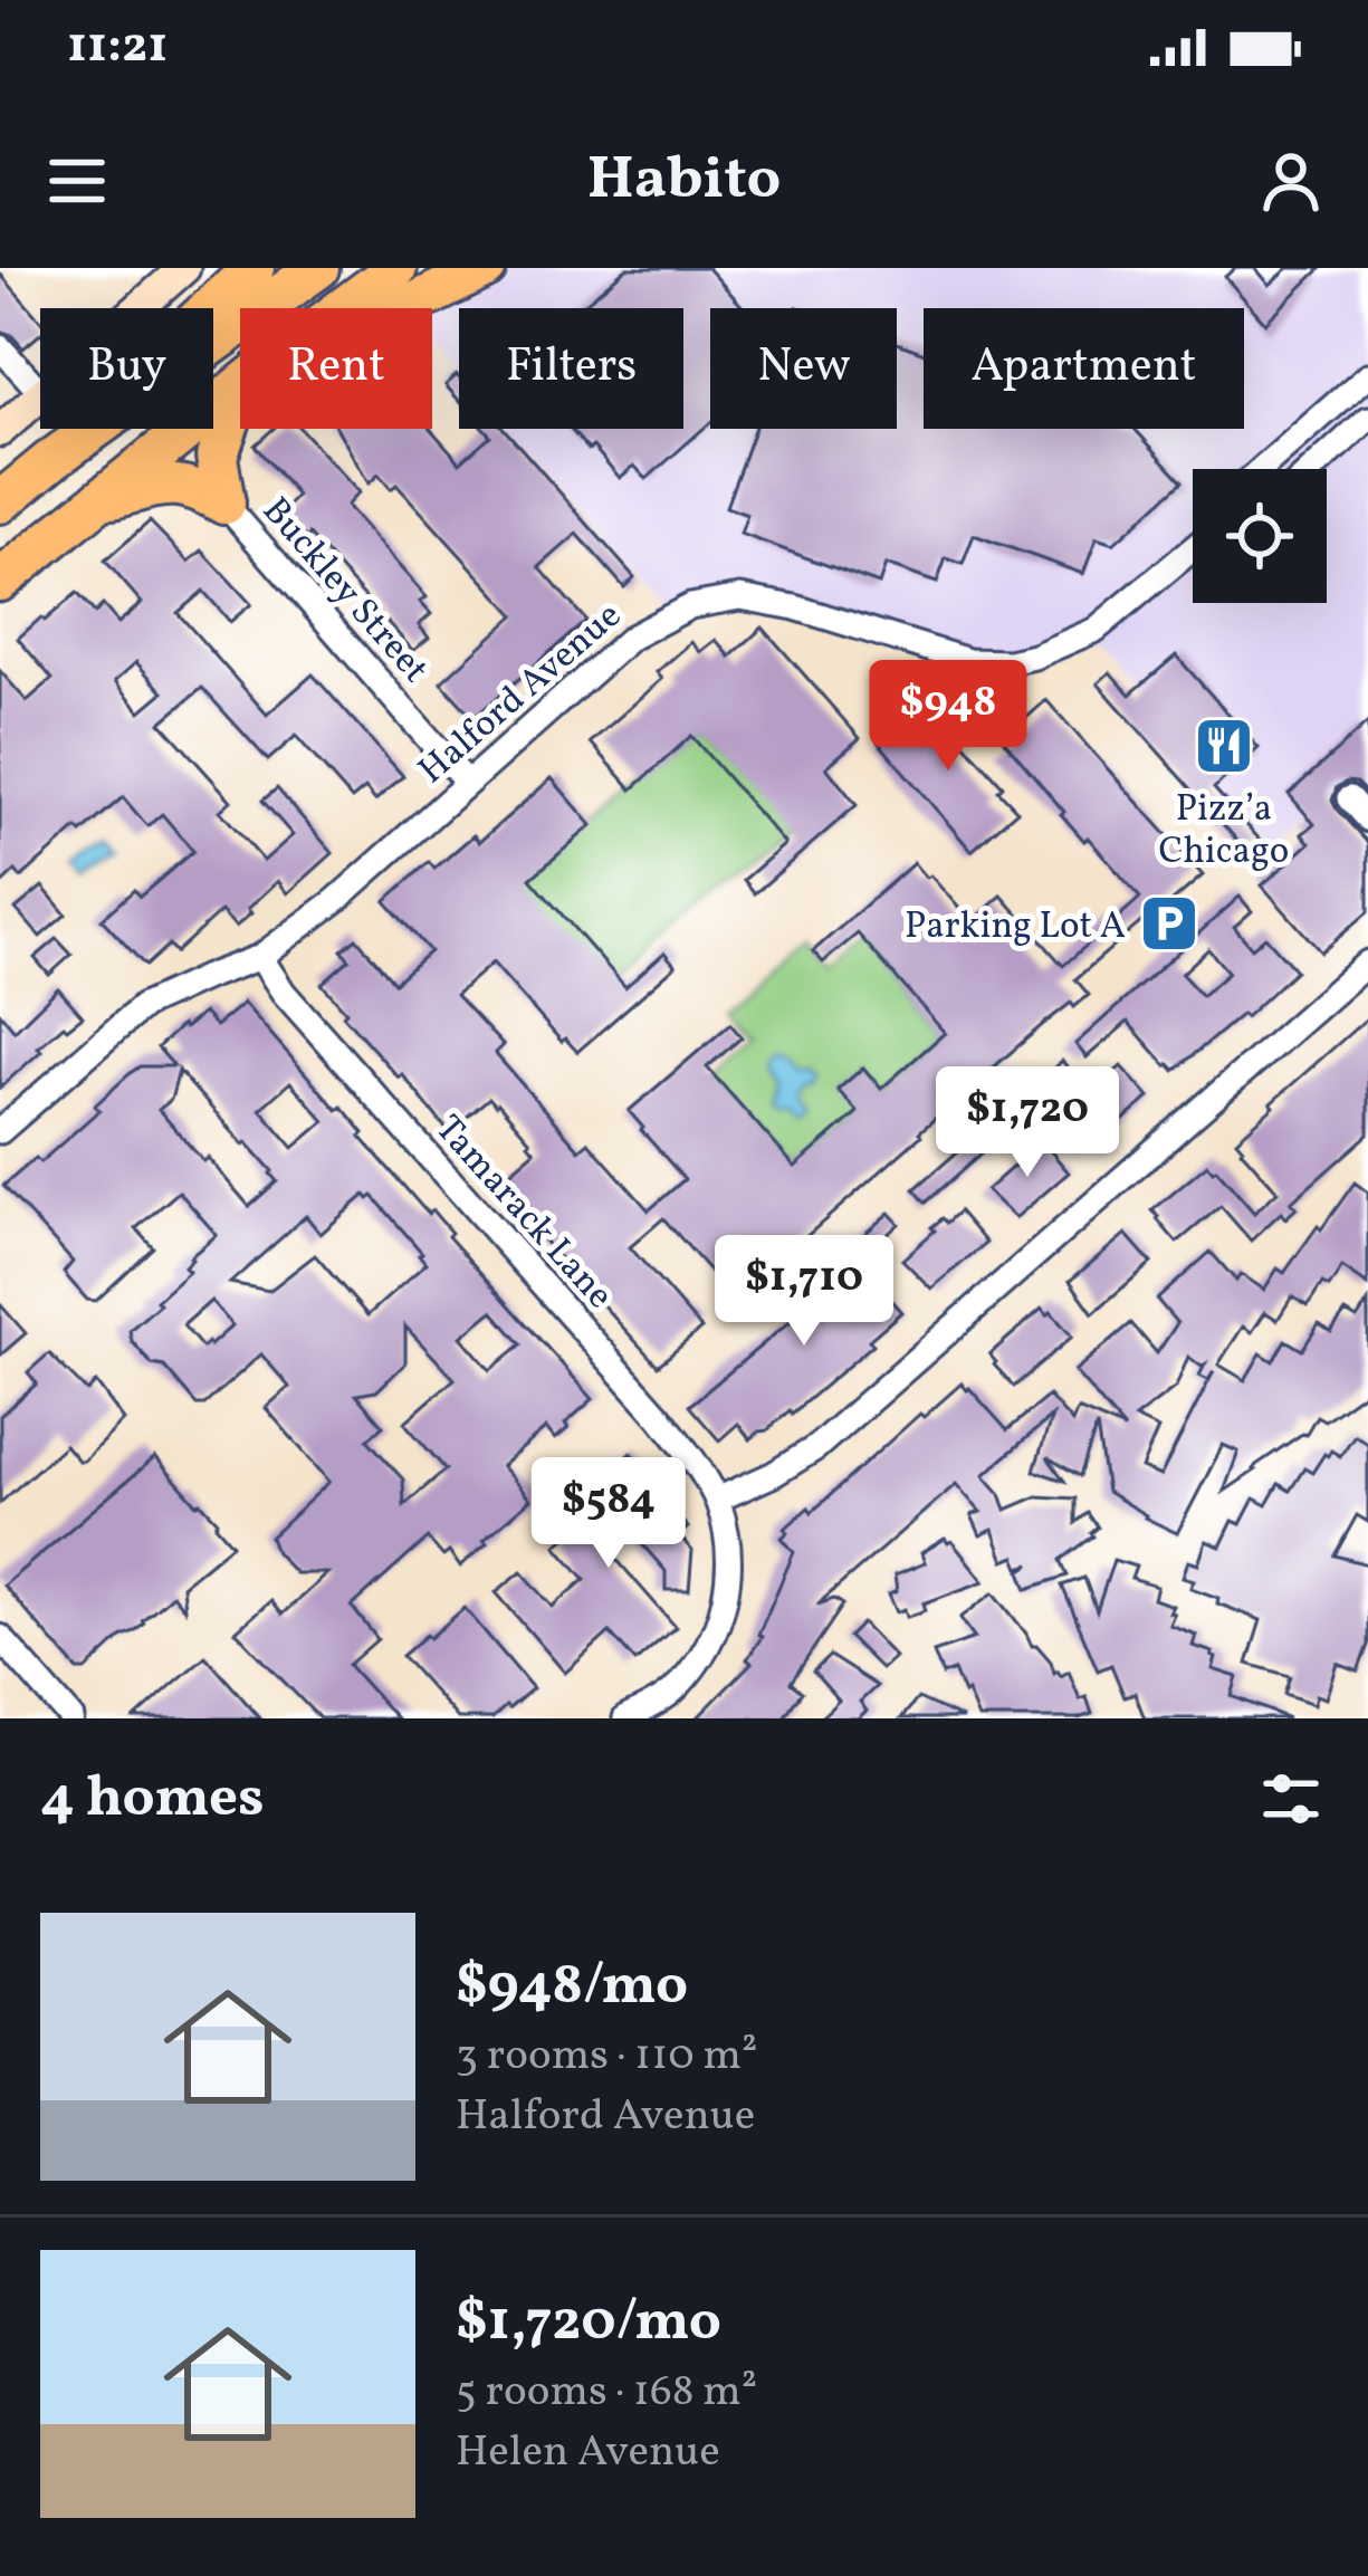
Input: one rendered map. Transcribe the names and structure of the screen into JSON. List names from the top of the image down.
{
  "streets": {
    "street": ["Buckley Street", "Halford Avenue", "Tamarack Lane"]
  },
  "crossings": [
    ["Buckley Street", "Halford Avenue"],
    ["Halford Avenue", "Tamarack Lane"]
  ],
  "places": {
    "restaurant": ["Pizz’a Chicago"],
    "parking": ["Parking Lot A"]
  },
  "page": {
    "status": "11:21",
    "header": "Habito",
    "chip": [
      "Buy",
      "Rent",
      "Filters",
      "New",
      "Apartment"
    ],
    "price": [
      "$948",
      "$1,720",
      "$1,710",
      "$584"
    ],
    "heading": "4 homes",
    "list": [
      {
        "name": "$948/mo",
        "note": "3 rooms · 110 m² · Halford Avenue"
      },
      {
        "name": "$1,720/mo",
        "note": "5 rooms · 168 m² · Helen Avenue"
      }
    ]
  }
}
